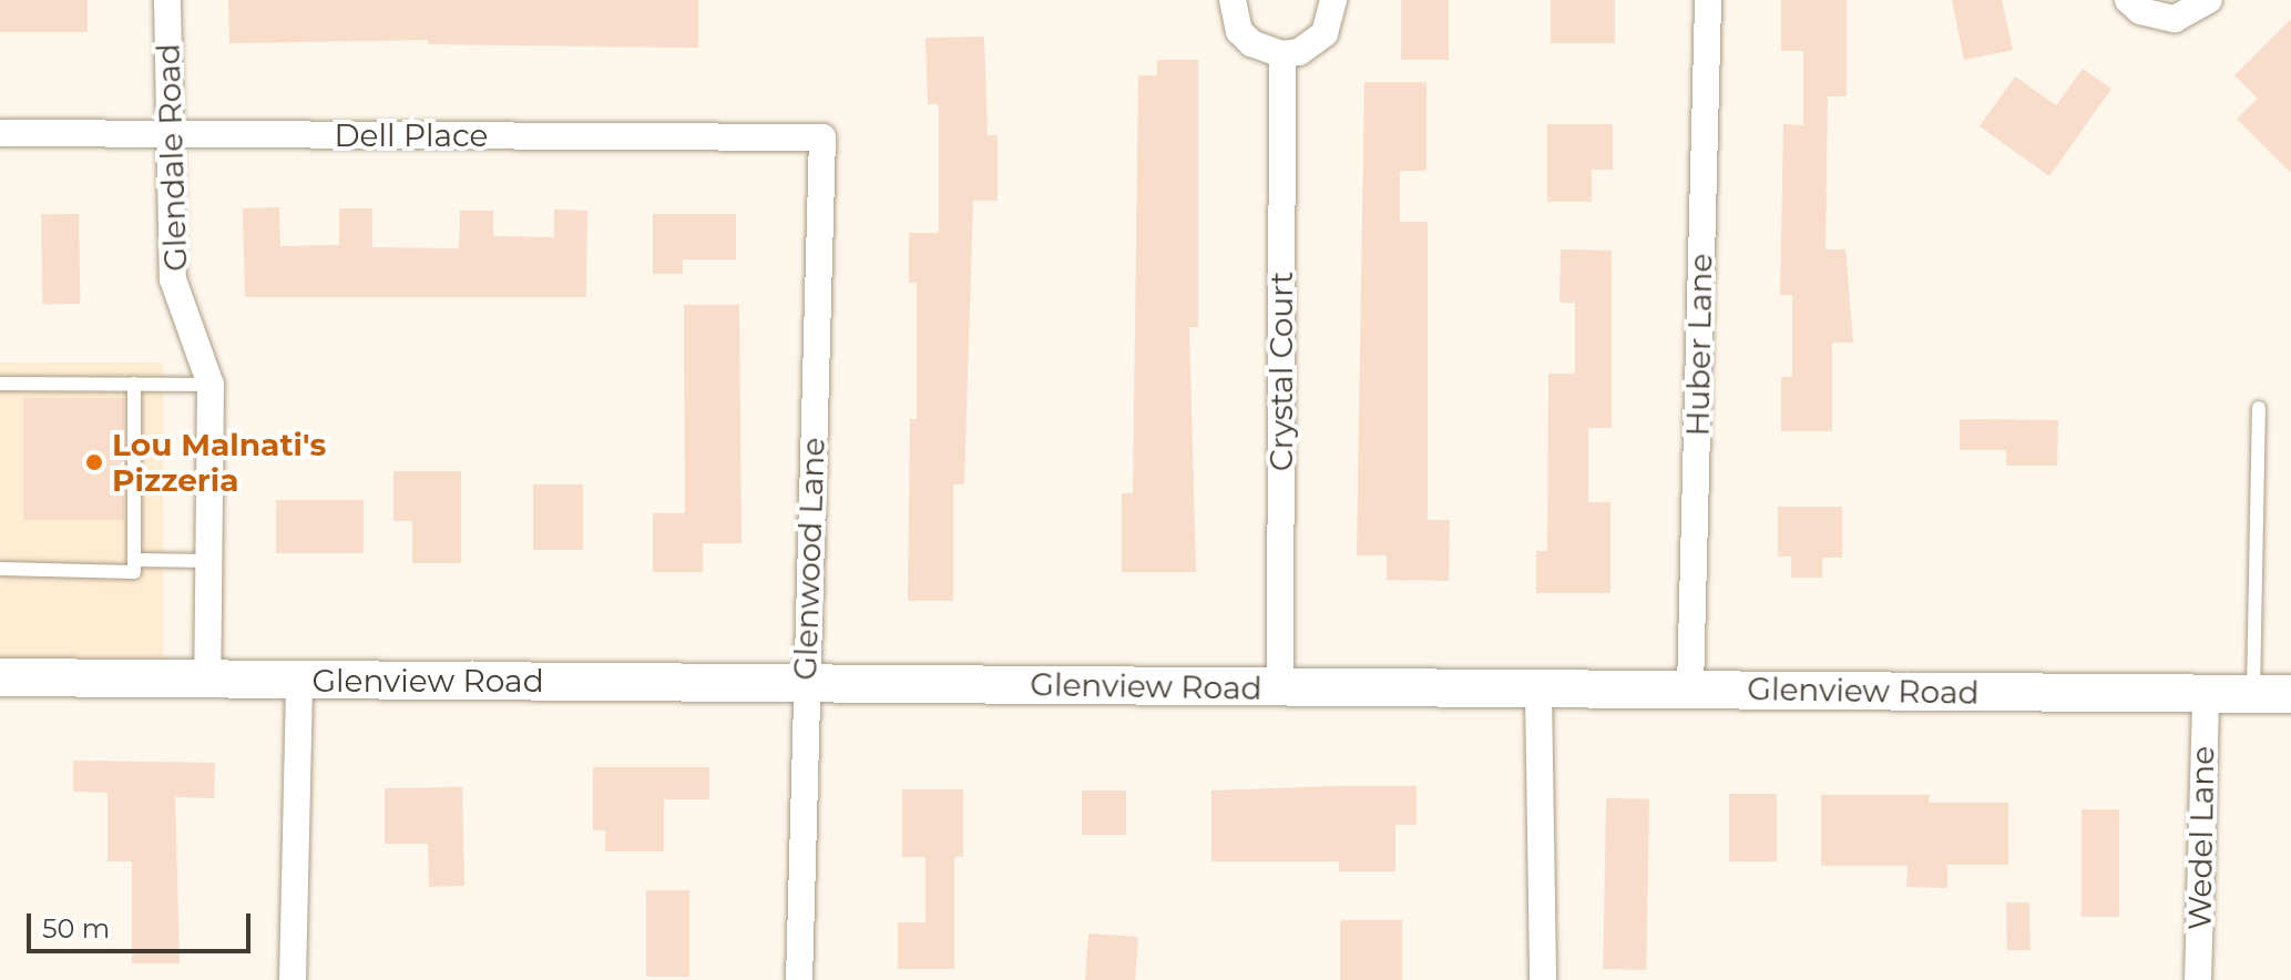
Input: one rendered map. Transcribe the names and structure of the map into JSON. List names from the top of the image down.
{
  "streets": {
    "main road": ["Glenview Road"],
    "street": [
      "Dell Place",
      "Glendale Road",
      "Huber Lane",
      "Crystal Court",
      "Glenwood Lane",
      "Wedel Lane"
    ]
  },
  "crossings": [
    ["Dell Place", "Glendale Road"],
    ["Dell Place", "Glenwood Lane"],
    ["Glendale Road", "Glenview Road"],
    ["Huber Lane", "Glenview Road"],
    ["Crystal Court", "Glenview Road"],
    ["Glenwood Lane", "Glenview Road"],
    ["Glenview Road", "Wedel Lane"]
  ],
  "places": ["Lou Malnati's Pizzeria"],
  "scale_bar": "50 m"
}
